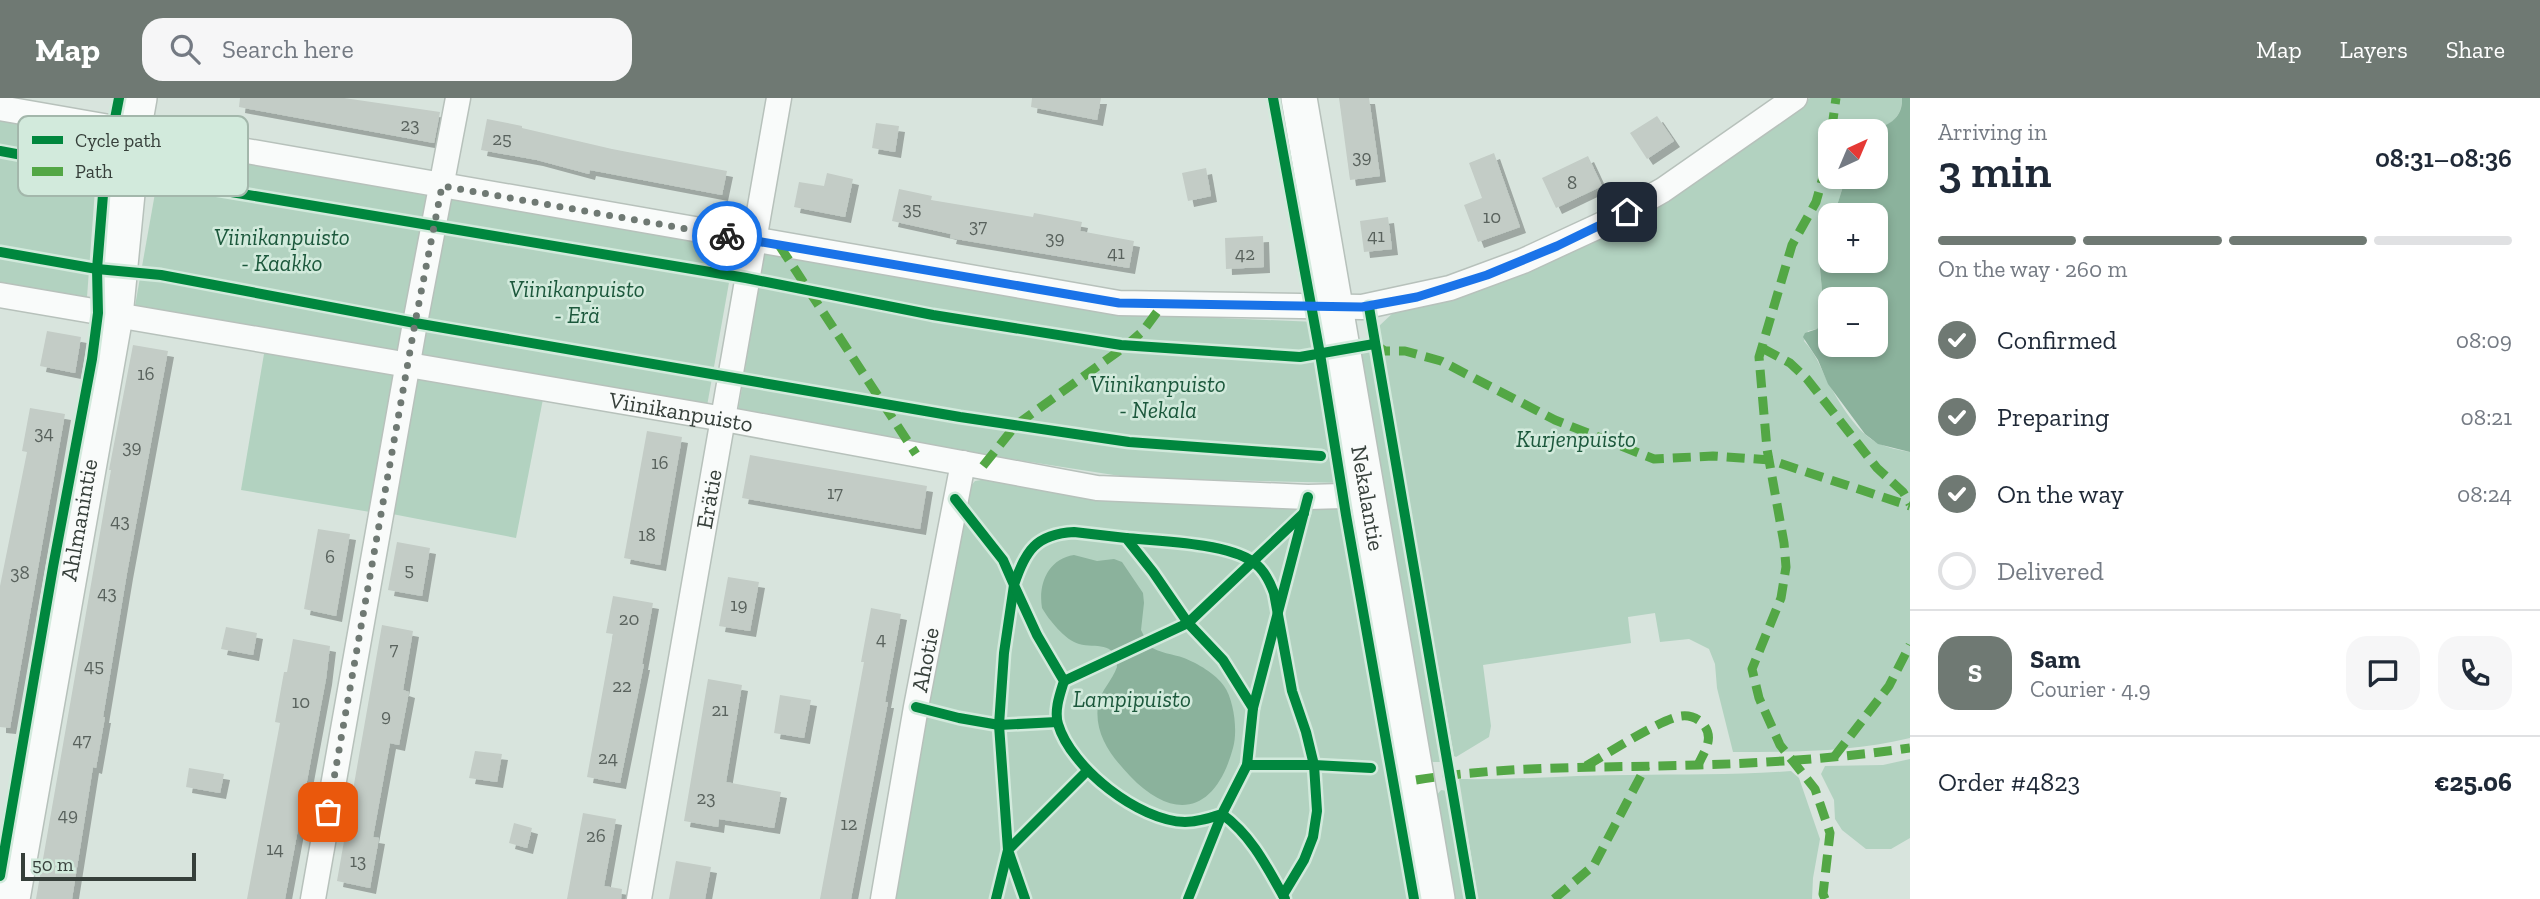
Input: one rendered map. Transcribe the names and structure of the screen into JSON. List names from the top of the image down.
{
  "streets": {
    "main road": ["Nekalantie", "Ahlmanintie"],
    "street": ["Viinikanpuisto", "Erätie", "Ahotie"]
  },
  "crossings": [
    ["Viinikanpuisto", "Nekalantie"],
    ["Viinikanpuisto", "Erätie"],
    ["Viinikanpuisto", "Ahlmanintie"],
    ["Viinikanpuisto", "Ahotie"]
  ],
  "parks": [
    "Viinikanpuisto - Kaakko",
    "Viinikanpuisto - Erä",
    "Viinikanpuisto - Nekala",
    "Kurjenpuisto",
    "Lampipuisto"
  ],
  "house_numbers": [
    "23",
    "25",
    "39",
    "8",
    "35",
    "10",
    "37",
    "41",
    "39",
    "41",
    "42",
    "16",
    "34",
    "39",
    "16",
    "17",
    "43",
    "18",
    "6",
    "5",
    "38",
    "43",
    "19",
    "20",
    "4",
    "7",
    "45",
    "22",
    "10",
    "21",
    "9",
    "47",
    "24",
    "23",
    "49",
    "12",
    "26",
    "14",
    "13"
  ],
  "legend": ["Cycle path", "Path"],
  "scale_bar": "50 m",
  "north": "top right",
  "page": {
    "header": "Map",
    "search": "Search here",
    "nav": ["Map", "Layers", "Share"],
    "heading": ["3 min", "Arriving in", "08:31–08:36"],
    "panel": [
      "Sam",
      "Courier · 4.9",
      "Order #4823",
      "€25.06"
    ],
    "map_buttons": ["+", "−"],
    "bar": "On the way · 260 m",
    "list": [
      ["Confirmed", "08:09"],
      ["Preparing", "08:21"],
      ["On the way", "08:24"],
      "Delivered"
    ],
    "round": "S",
    "scale": "50 m"
  }
}
